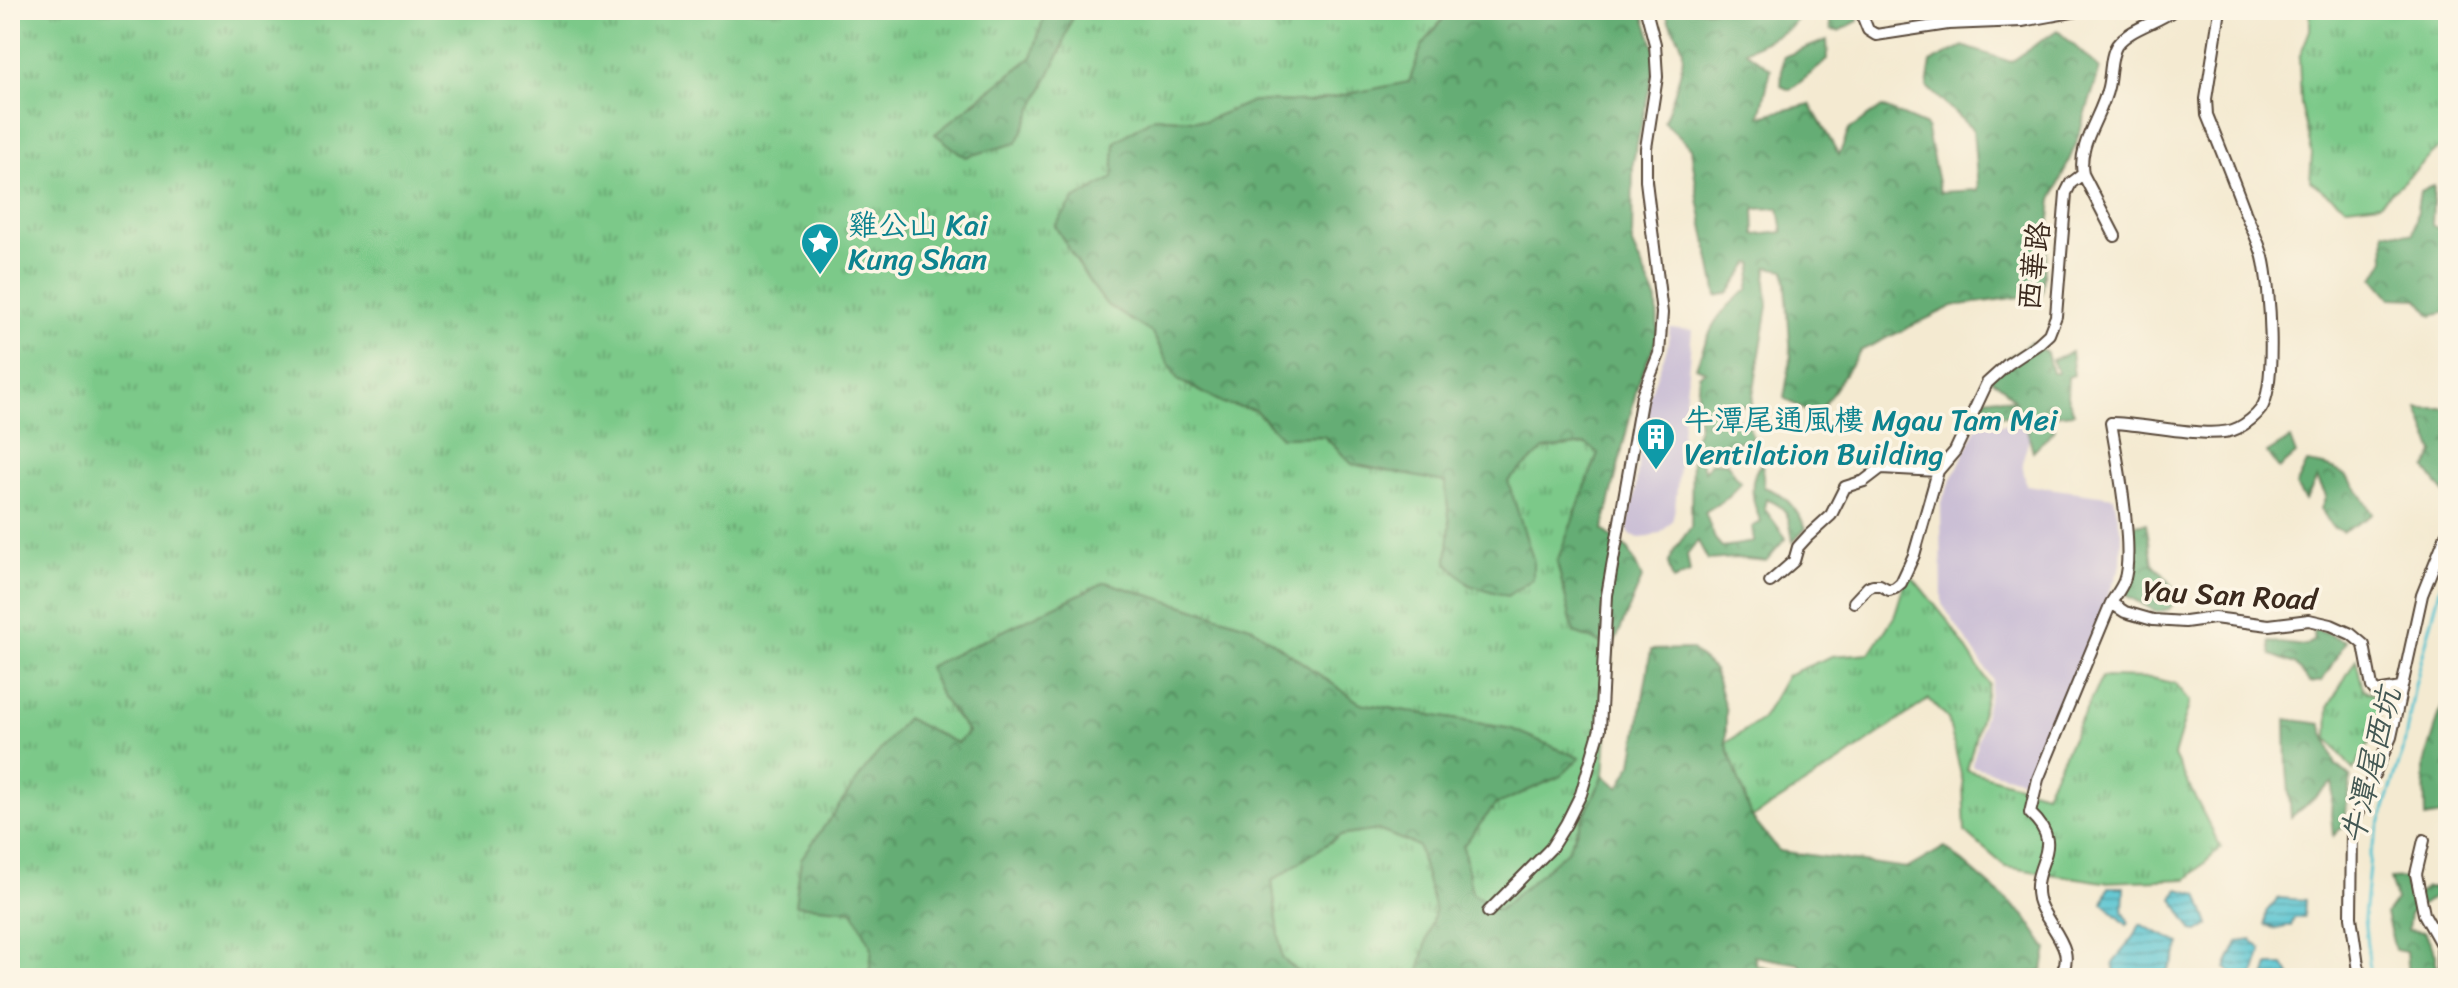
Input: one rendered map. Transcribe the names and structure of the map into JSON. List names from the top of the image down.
{
  "streets": {
    "street": ["西華路", "Yau San Road"]
  },
  "water": ["牛潭尾西坑"],
  "places": {
    "place": ["雞公山 Kai Kung Shan"],
    "building": ["牛潭尾通風樓 Mgau Tam Mei Ventilation Building"]
  }
}
